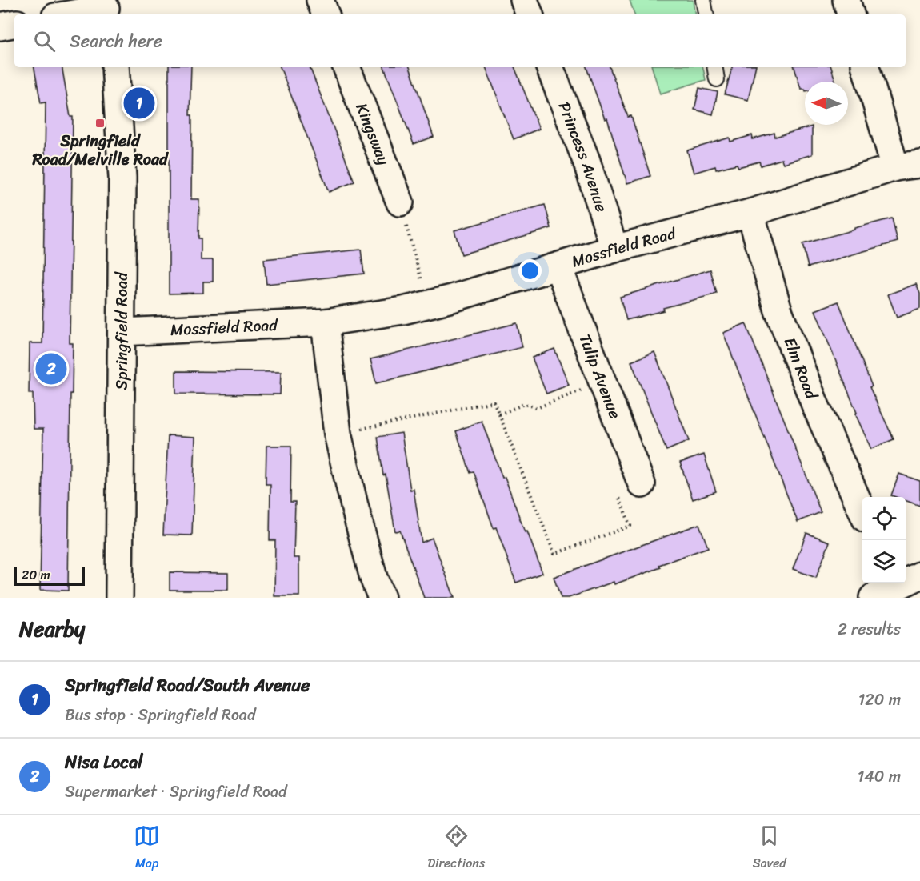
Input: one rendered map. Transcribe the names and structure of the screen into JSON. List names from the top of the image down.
{
  "streets": {
    "street": [
      "Kingsway",
      "Princess Avenue",
      "Mossfield Road",
      "Springfield Road",
      "Elm Road",
      "Tulip Avenue"
    ]
  },
  "crossings": [
    ["Princess Avenue", "Mossfield Road"],
    ["Mossfield Road", "Springfield Road"],
    ["Mossfield Road", "Elm Road"],
    ["Mossfield Road", "Tulip Avenue"]
  ],
  "places": {
    "transit": ["Springfield Road/Melville Road"]
  },
  "scale_bar": "20 m",
  "north": "left",
  "page": {
    "search": "Search here",
    "pins": ["1", "2"],
    "scale": "20 m",
    "heading": ["Nearby", "2 results"],
    "list": [
      {
        "mark": "1",
        "name": "Springfield Road/South Avenue",
        "note": "Bus stop · Springfield Road",
        "value": "120 m"
      },
      {
        "mark": "2",
        "name": "Nisa Local",
        "note": "Supermarket · Springfield Road",
        "value": "140 m"
      }
    ],
    "nav": ["Map", "Directions", "Saved"]
  }
}
